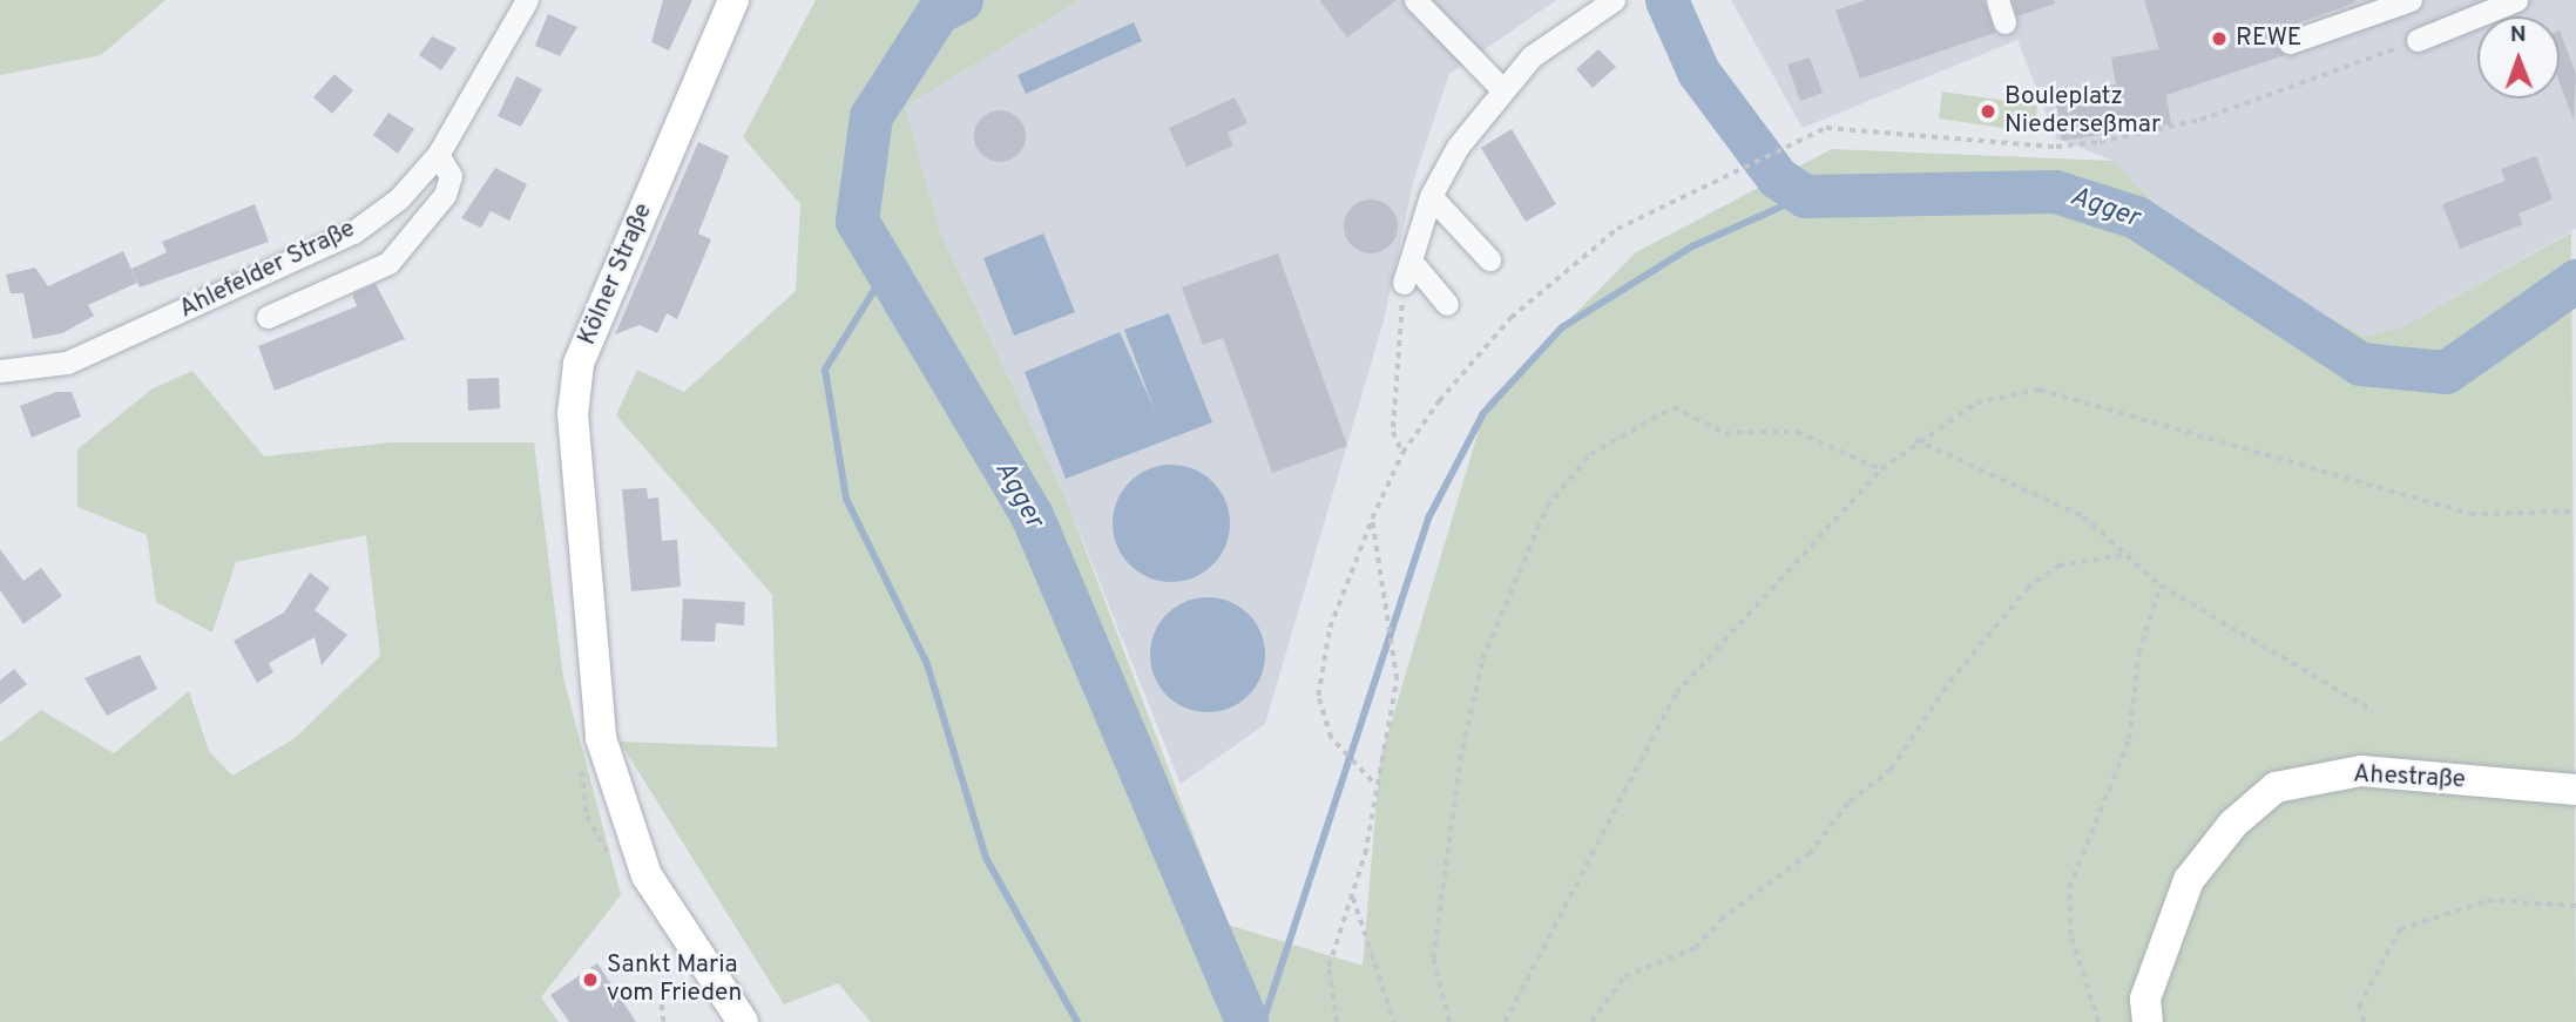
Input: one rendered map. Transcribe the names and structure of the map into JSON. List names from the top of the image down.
{
  "streets": {
    "main road": ["Kölner Straße", "Ahestraße"],
    "street": ["Ahlefelder Straße"]
  },
  "water": ["Agger"],
  "places": ["REWE", "Bouleplatz Niederseßmar", "Sankt Maria vom Frieden"],
  "north": "top"
}
